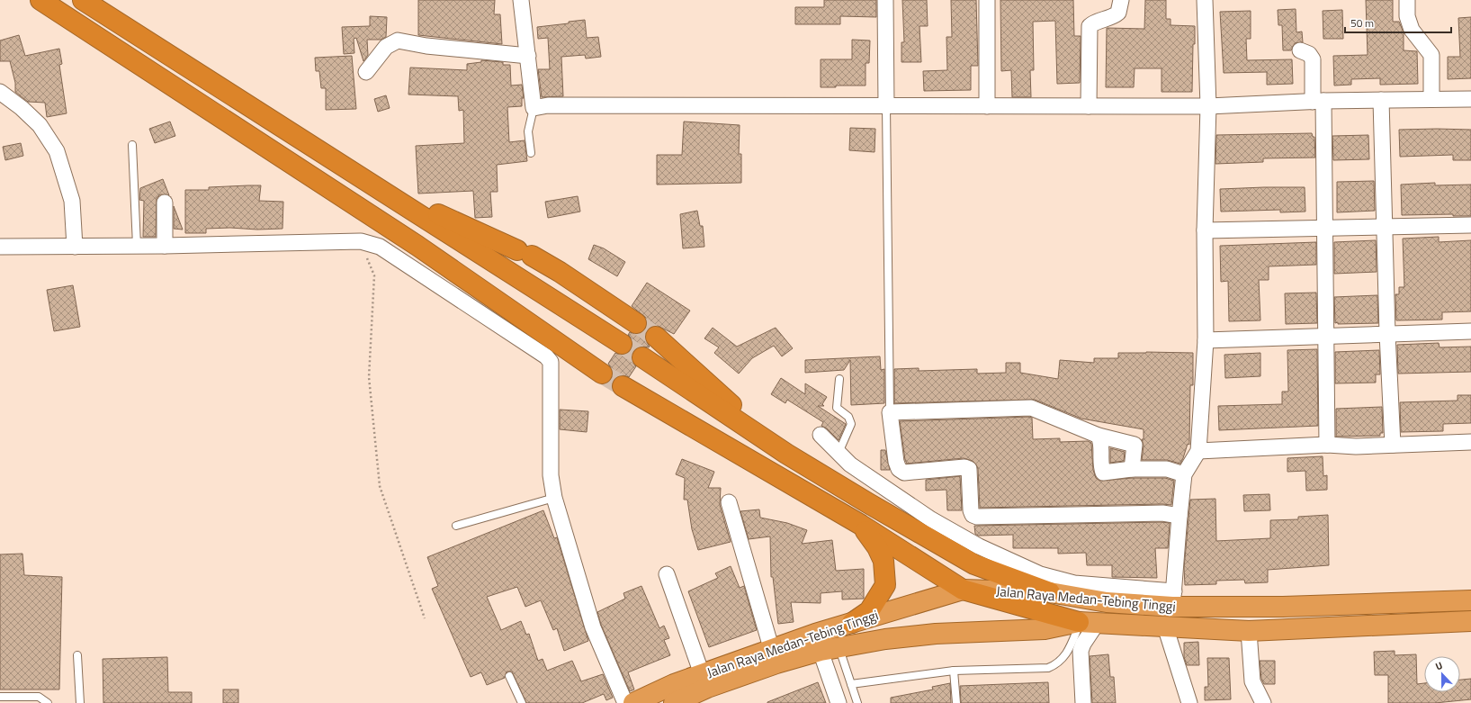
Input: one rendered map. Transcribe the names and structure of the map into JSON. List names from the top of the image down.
{
  "streets": {
    "highway": ["Jalan Raya Medan-Tebing Tinggi"]
  },
  "scale_bar": "50 m",
  "north": "top"
}
